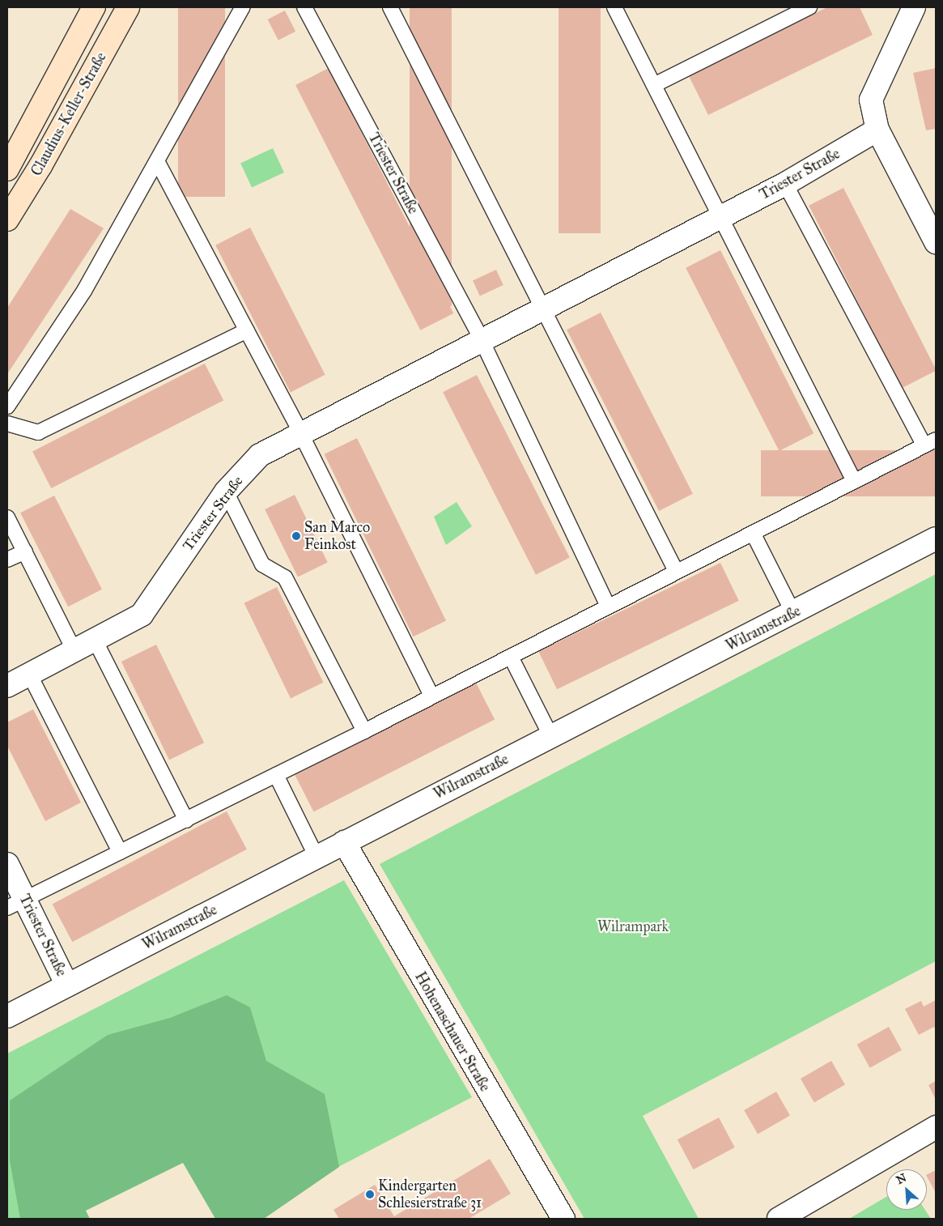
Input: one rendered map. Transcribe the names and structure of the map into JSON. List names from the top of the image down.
{
  "streets": {
    "main road": ["Claudius-Keller-Straße"],
    "street": ["Triester Straße", "Wilramstraße", "Hohenaschauer Straße"]
  },
  "crossings": [
    ["Triester Straße", "Wilramstraße"],
    ["Wilramstraße", "Hohenaschauer Straße"]
  ],
  "parks": ["Wilrampark"],
  "places": ["San Marco Feinkost", "Kindergarten Schlesierstraße 31"],
  "north": "top left"
}
